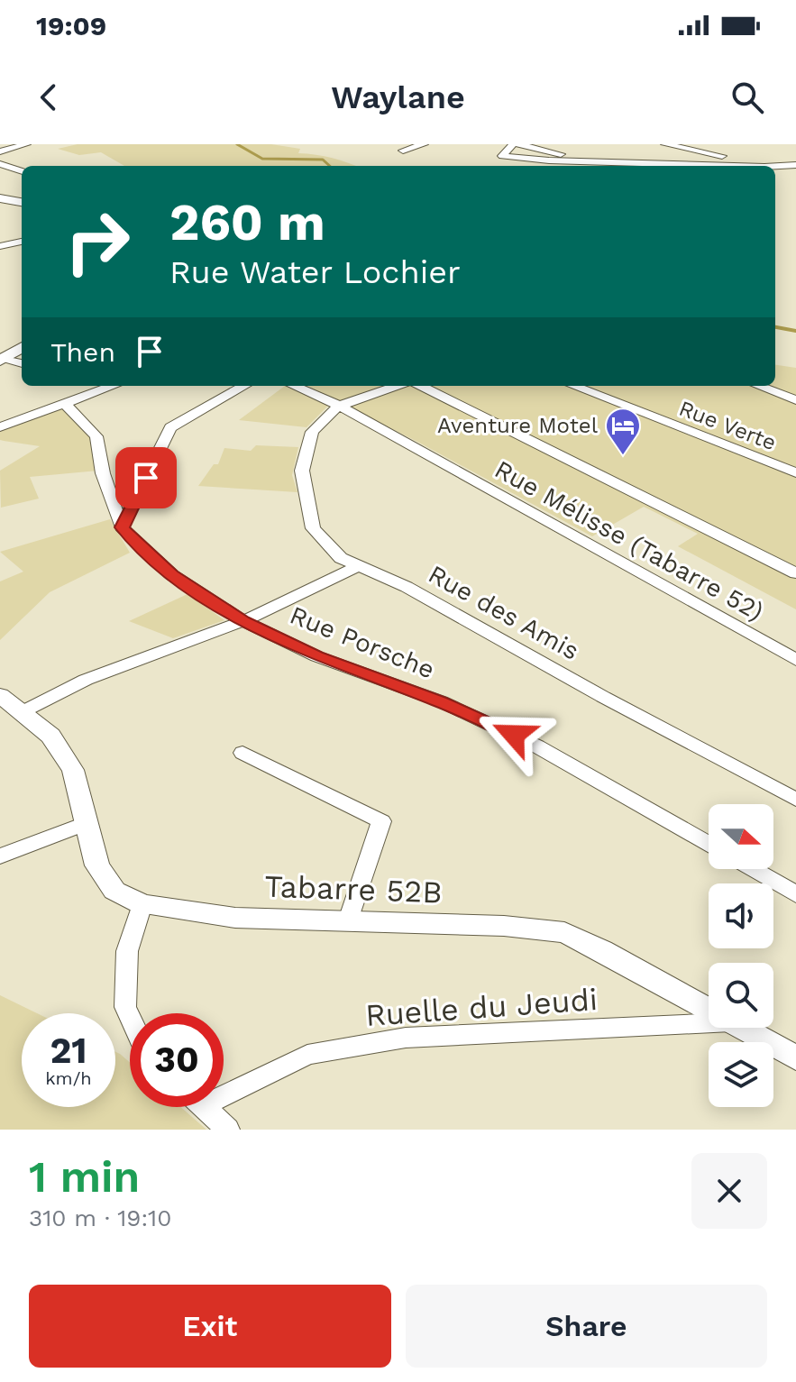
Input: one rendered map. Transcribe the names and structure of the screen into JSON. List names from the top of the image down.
{
  "streets": {
    "street": [
      "Rue Verte",
      "Rue Mélisse (Tabarre 52)",
      "Rue des Amis",
      "Rue Porsche",
      "Tabarre 52B",
      "Ruelle du Jeudi"
    ]
  },
  "crossings": [
    ["Rue Mélisse (Tabarre 52)", "Rue des Amis"]
  ],
  "places": {
    "hotel": ["Aventure Motel"]
  },
  "north": "right",
  "page": {
    "status": "19:09",
    "header": "Waylane",
    "turn": ["260 m", "Rue Water Lochier"],
    "then": "Then",
    "speed": "21 km/h",
    "limit": "30",
    "heading": ["1 min", "310 m · 19:10"],
    "buttons": ["Exit", "Share"]
  }
}
